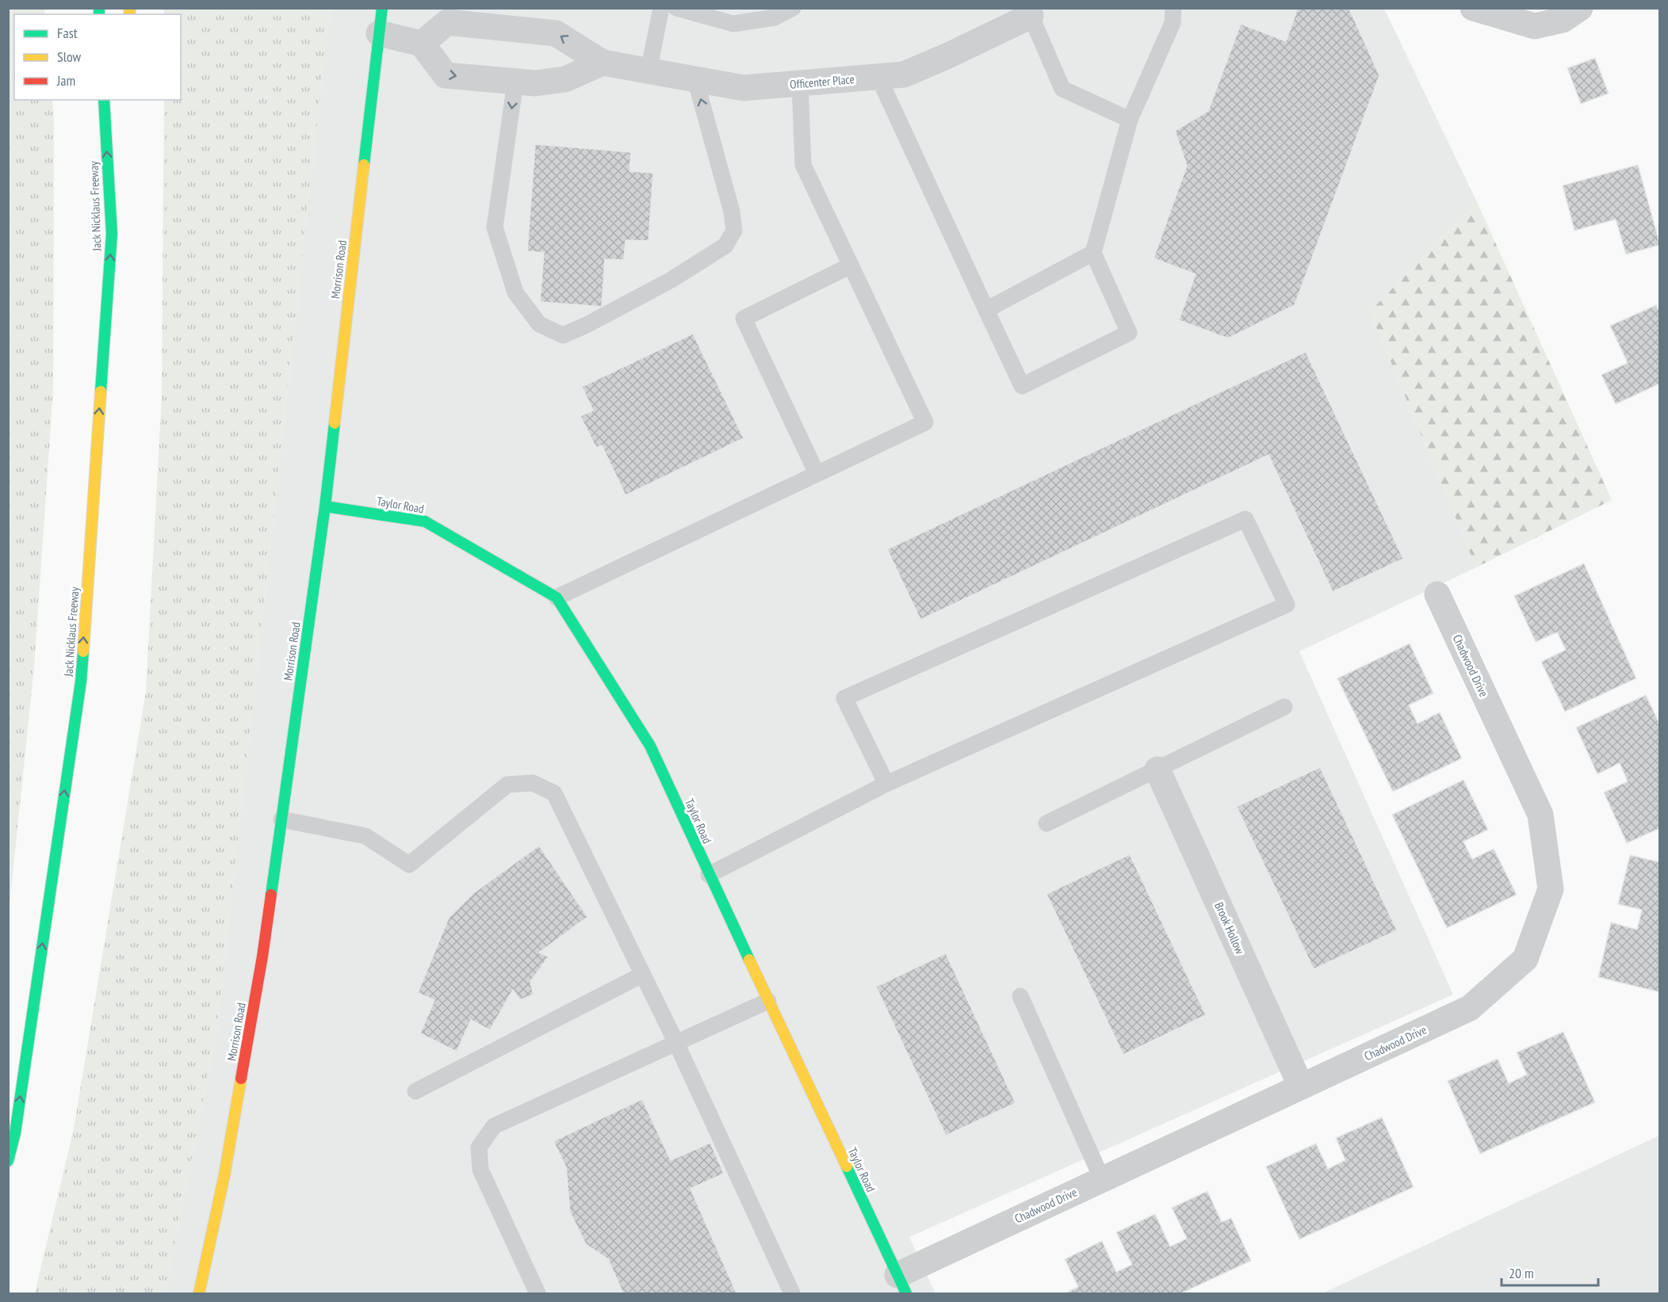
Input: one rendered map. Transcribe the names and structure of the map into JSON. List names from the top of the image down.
{
  "streets": {
    "main road": ["Jack Nicklaus Freeway", "Morrison Road", "Taylor Road"],
    "street": ["Officenter Place", "Chadwood Drive", "Brook Hollow"]
  },
  "crossings": [
    ["Morrison Road", "Taylor Road"],
    ["Taylor Road", "Chadwood Drive"],
    ["Chadwood Drive", "Brook Hollow"]
  ],
  "one_way": ["Jack Nicklaus Freeway"],
  "legend": ["Fast", "Slow", "Jam"],
  "scale_bar": "20 m"
}
